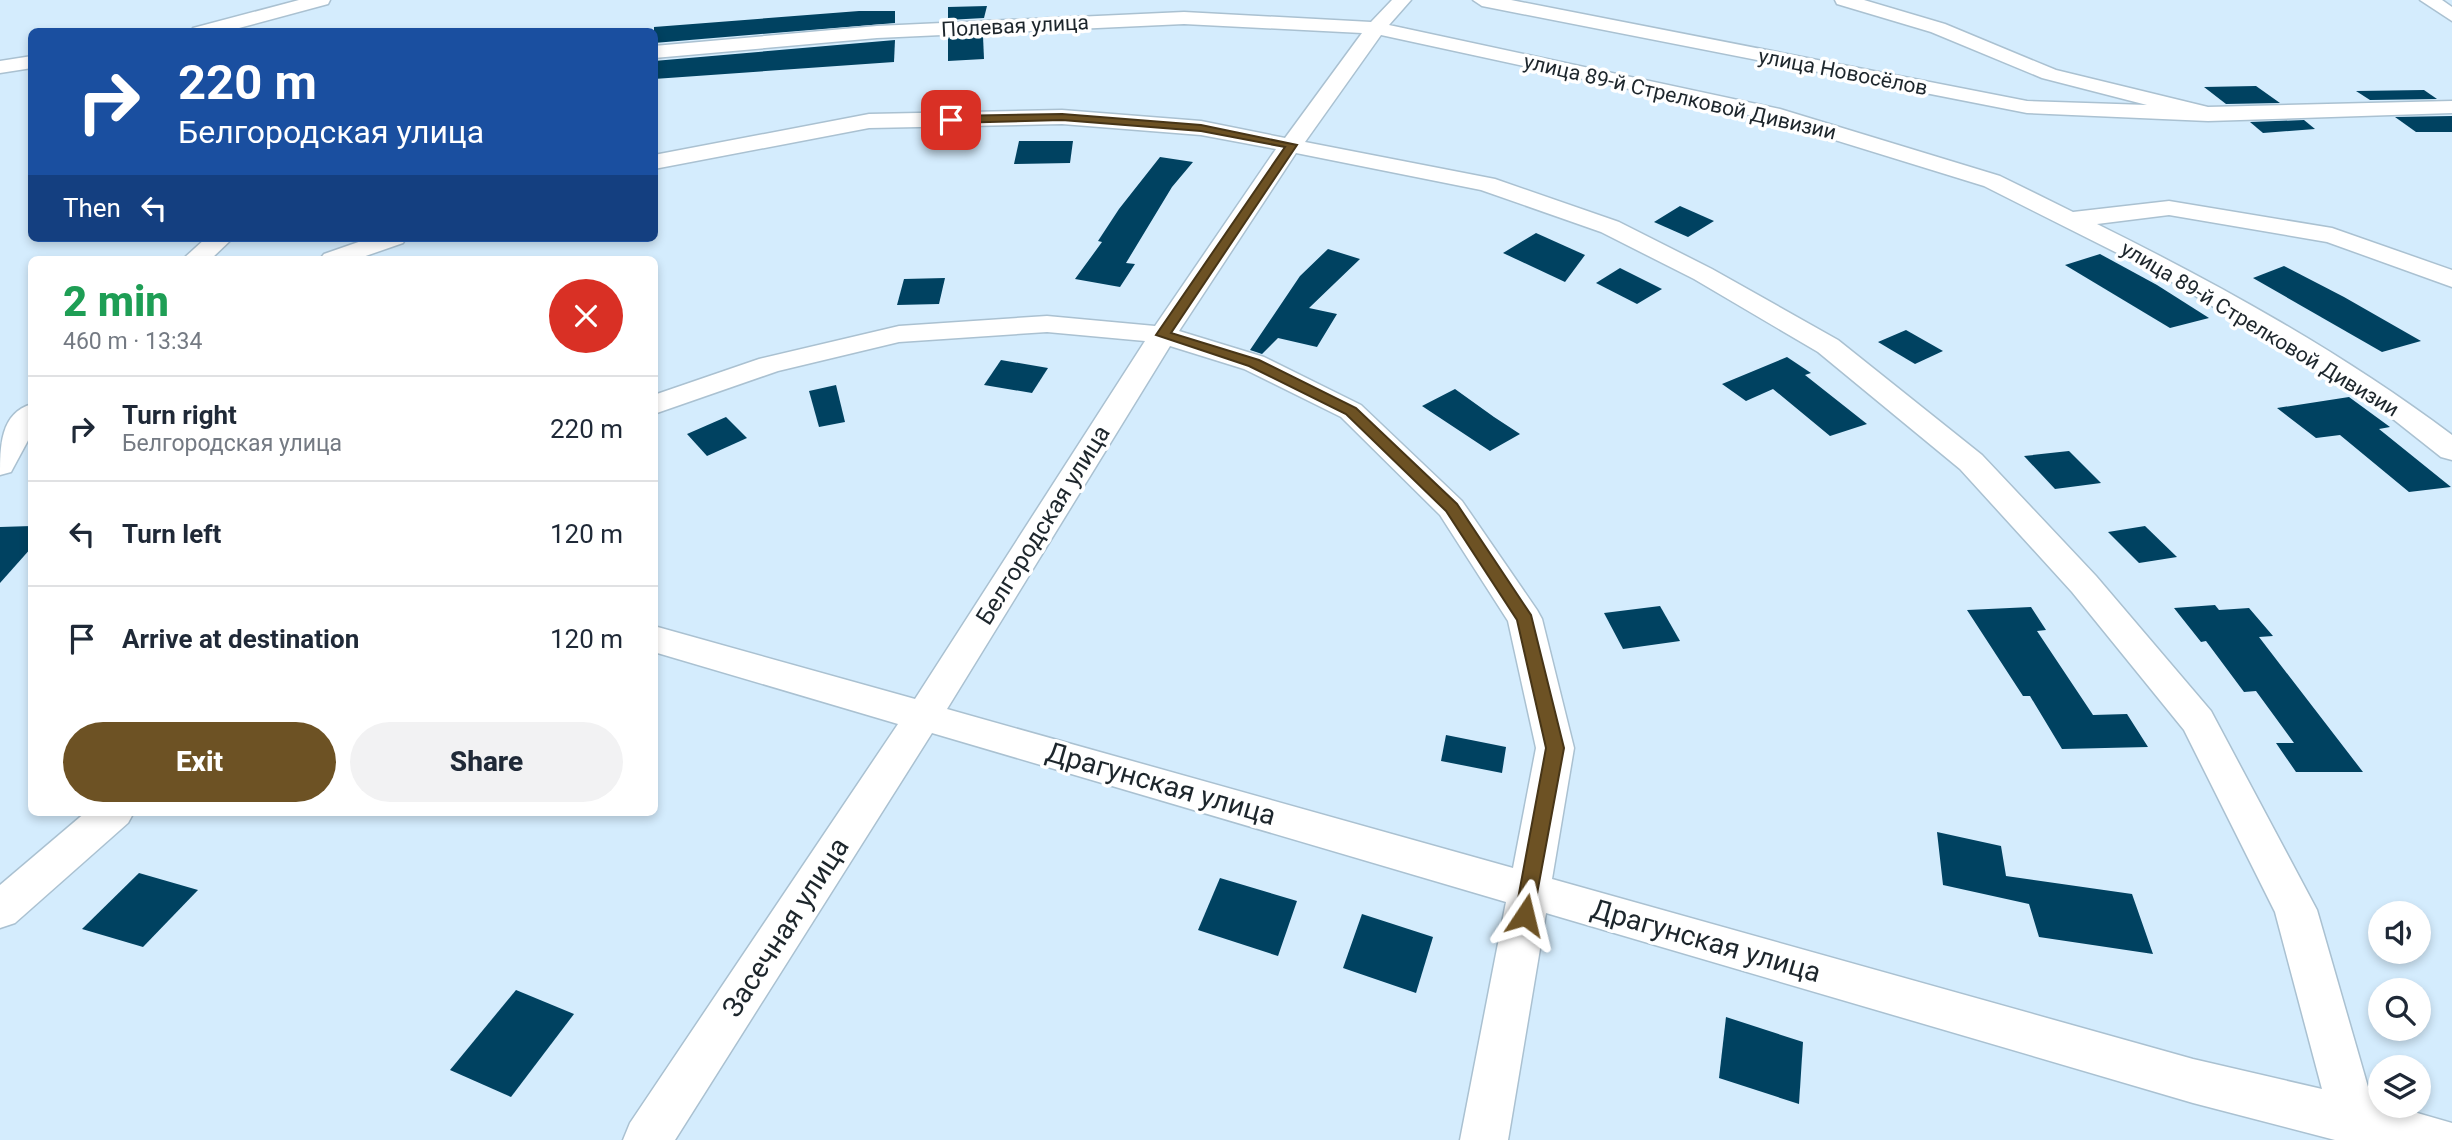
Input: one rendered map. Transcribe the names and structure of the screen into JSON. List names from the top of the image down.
{
  "streets": {
    "street": [
      "Полевая улица",
      "улица Новосёлов",
      "улица 89-й Стрелковой Дивизии",
      "Белгородская улица",
      "Драгунская улица",
      "Засечная улица"
    ]
  },
  "crossings": [
    ["Полевая улица", "улица 89-й Стрелковой Дивизии"],
    ["Полевая улица", "Белгородская улица"],
    ["улица 89-й Стрелковой Дивизии", "Белгородская улица"],
    ["Белгородская улица", "Драгунская улица"],
    ["Белгородская улица", "Засечная улица"],
    ["Драгунская улица", "Засечная улица"]
  ],
  "page": {
    "turn": ["220 m", "Белгородская улица"],
    "then": "Then",
    "heading": ["2 min", "460 m · 13:34"],
    "list": [
      {
        "name": "Turn right",
        "note": "Белгородская улица",
        "value": "220 m"
      },
      {
        "name": "Turn left",
        "value": "120 m"
      },
      {
        "name": "Arrive at destination",
        "value": "120 m"
      }
    ],
    "buttons": ["Exit", "Share"]
  }
}
